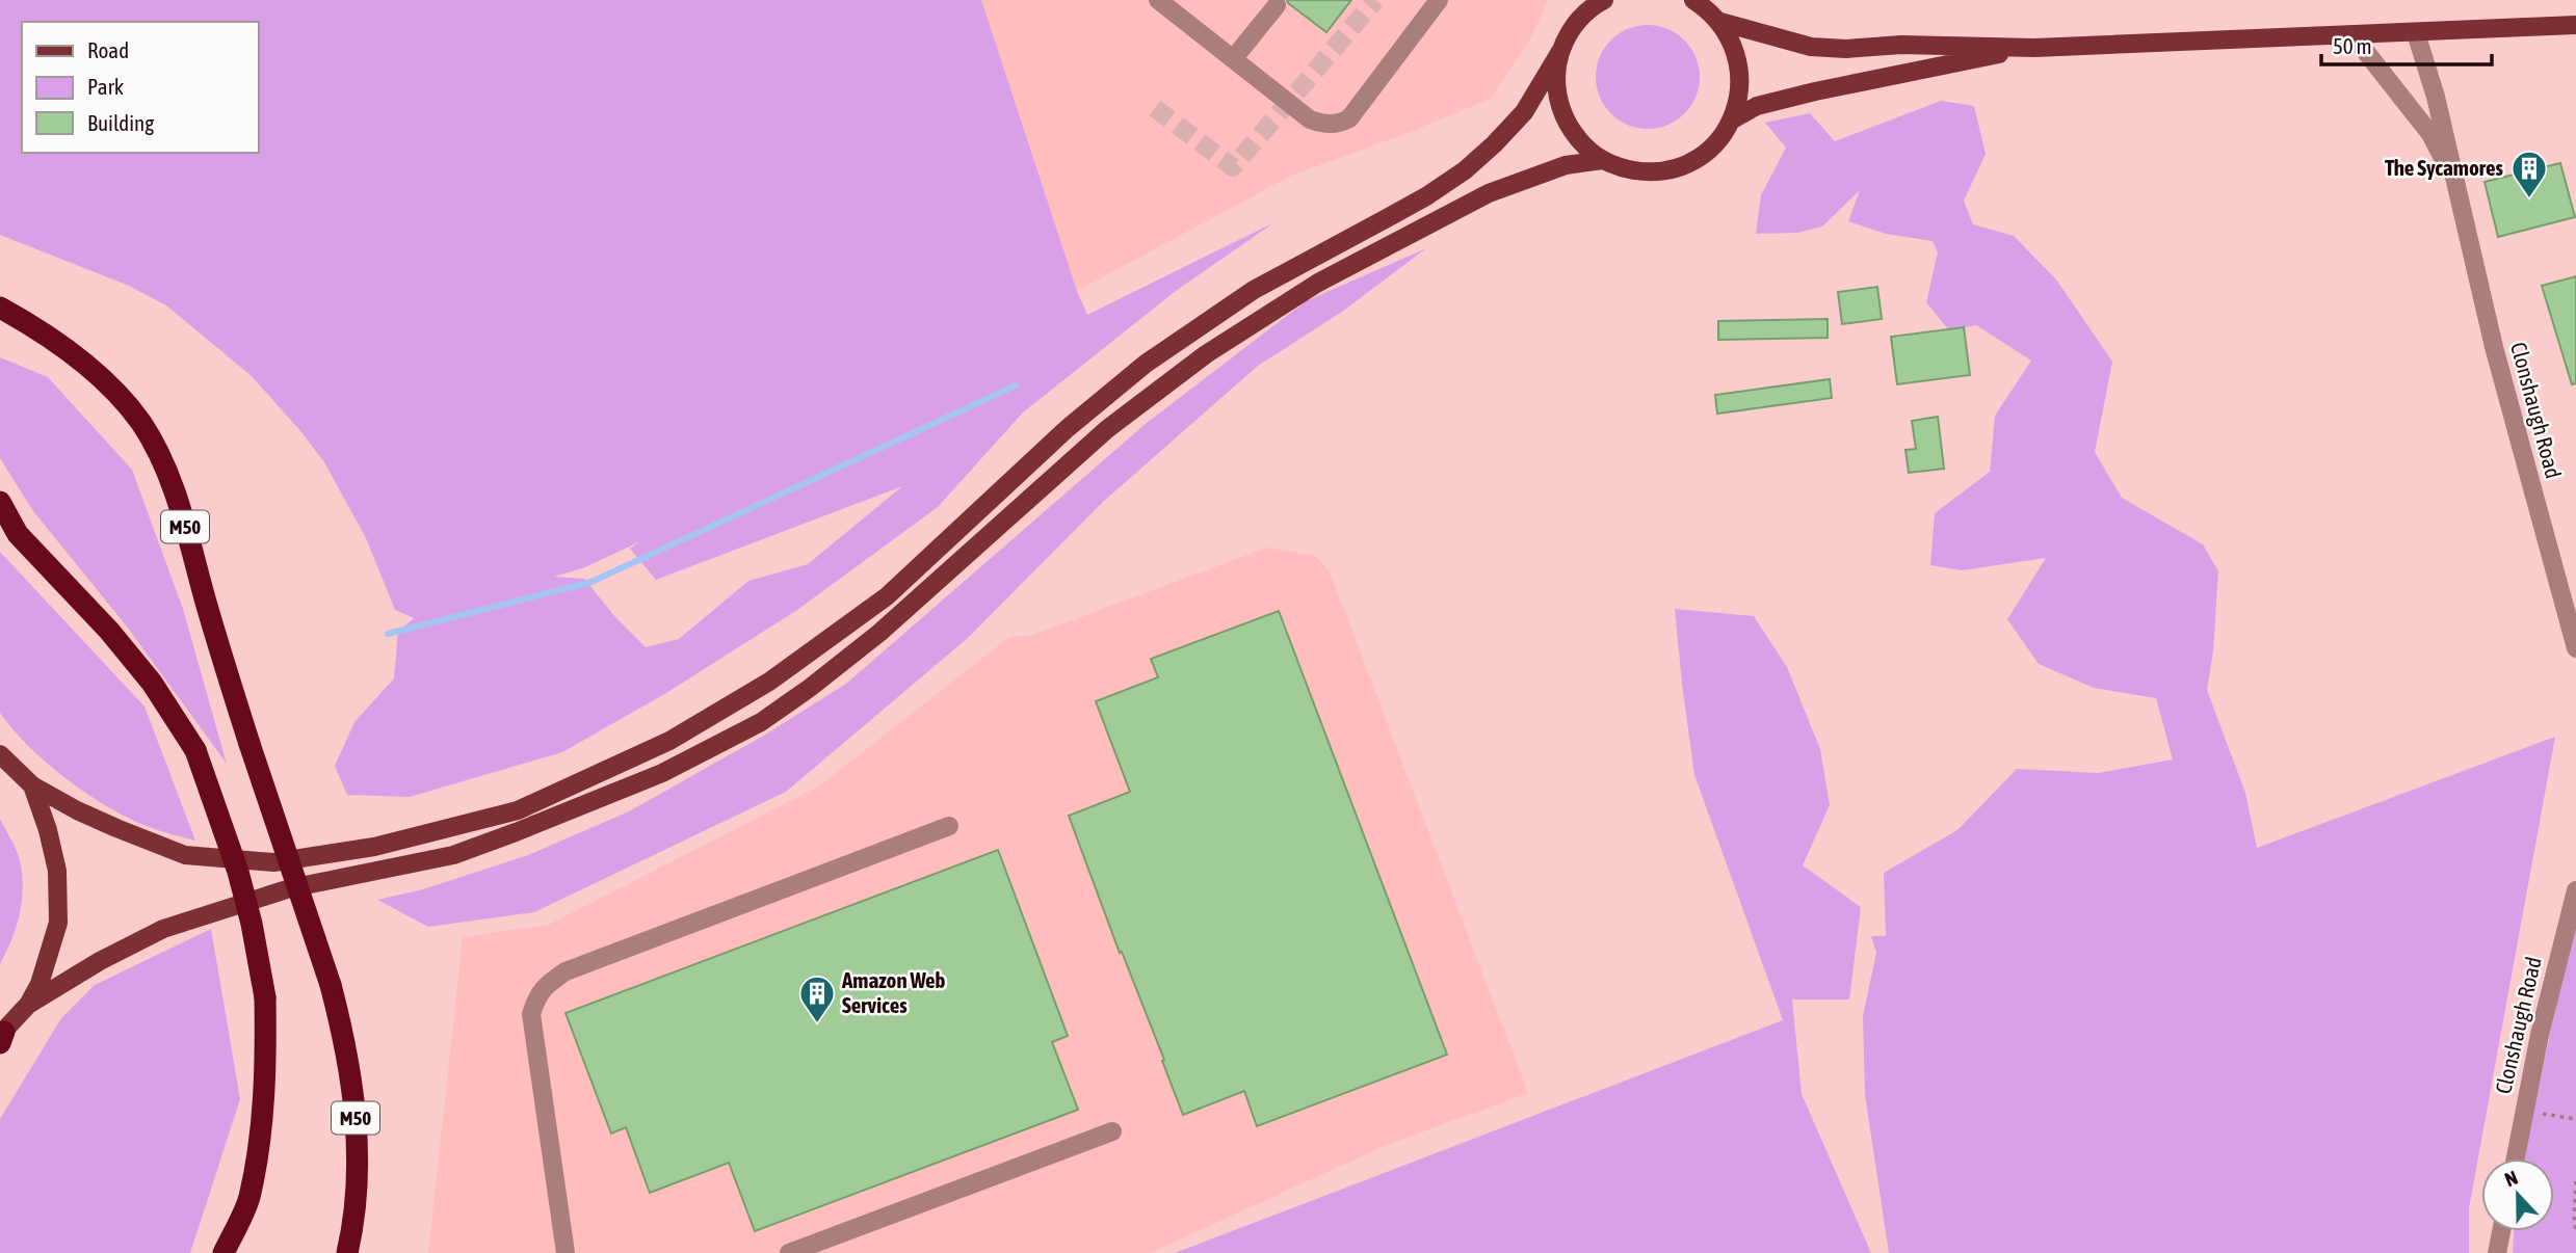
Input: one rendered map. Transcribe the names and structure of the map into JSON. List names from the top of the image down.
{
  "streets": {
    "highway": ["M50"],
    "street": ["Clonshaugh Road"]
  },
  "places": {
    "building": ["The Sycamores", "Amazon Web Services"]
  },
  "legend": ["Road", "Park", "Building"],
  "scale_bar": "50 m",
  "north": "top"
}
